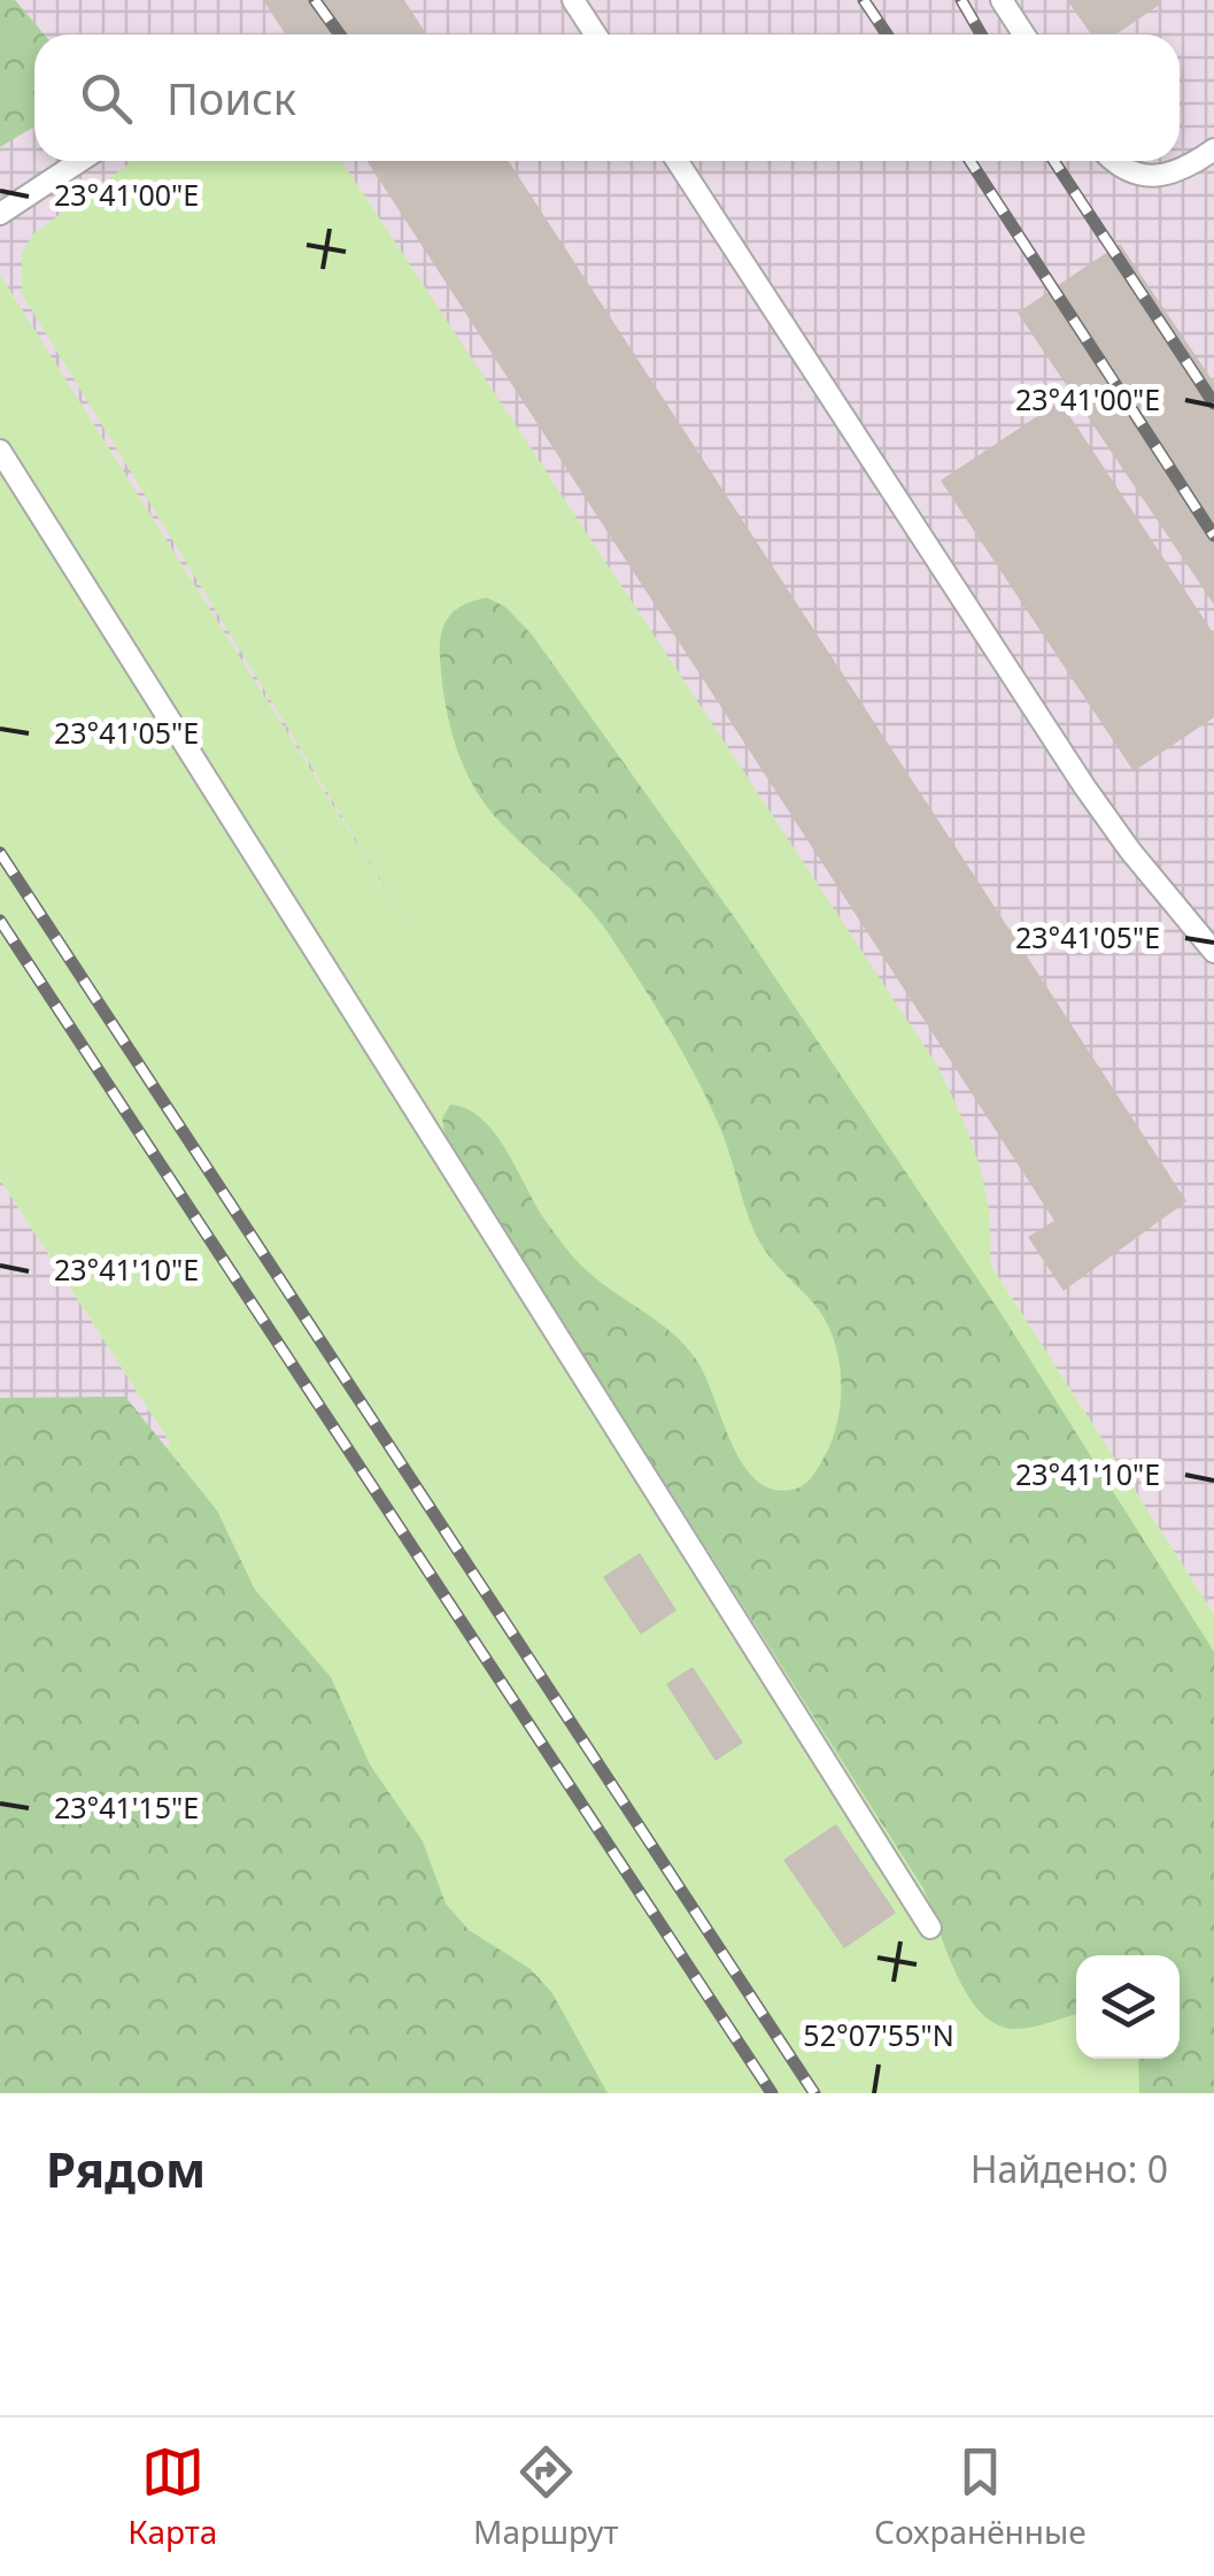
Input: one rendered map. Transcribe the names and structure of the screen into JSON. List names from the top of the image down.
{
  "page": {
    "search": "Поиск",
    "heading": ["Рядом", "Найдено: 0"],
    "nav": ["Карта", "Маршрут", "Сохранённые"]
  },
  "coordinates": [
    "23°41'00\"E",
    "23°41'05\"E",
    "23°41'10\"E",
    "23°41'15\"E",
    "52°07'55\"N"
  ]
}
